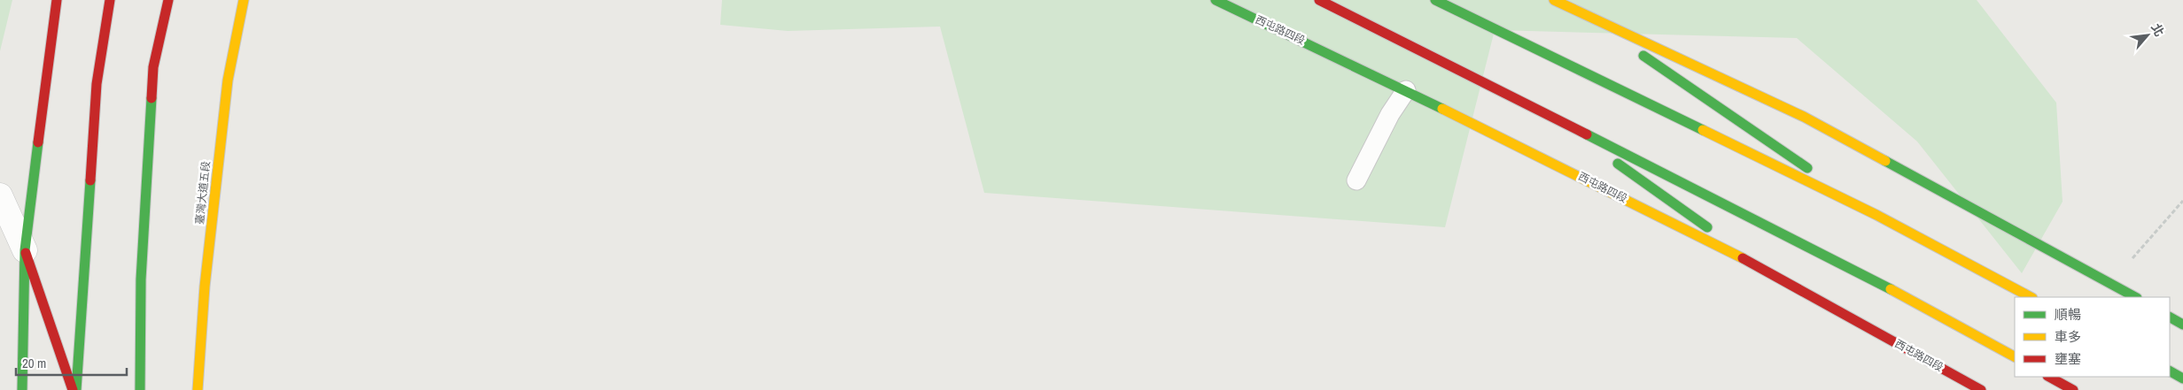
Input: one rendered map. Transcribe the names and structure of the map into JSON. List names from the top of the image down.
{
  "streets": {
    "street": ["西屯路四段", "臺灣大道五段"]
  },
  "legend": ["順暢", "車多", "壅塞"],
  "scale_bar": "20 m",
  "north": "top right"
}
